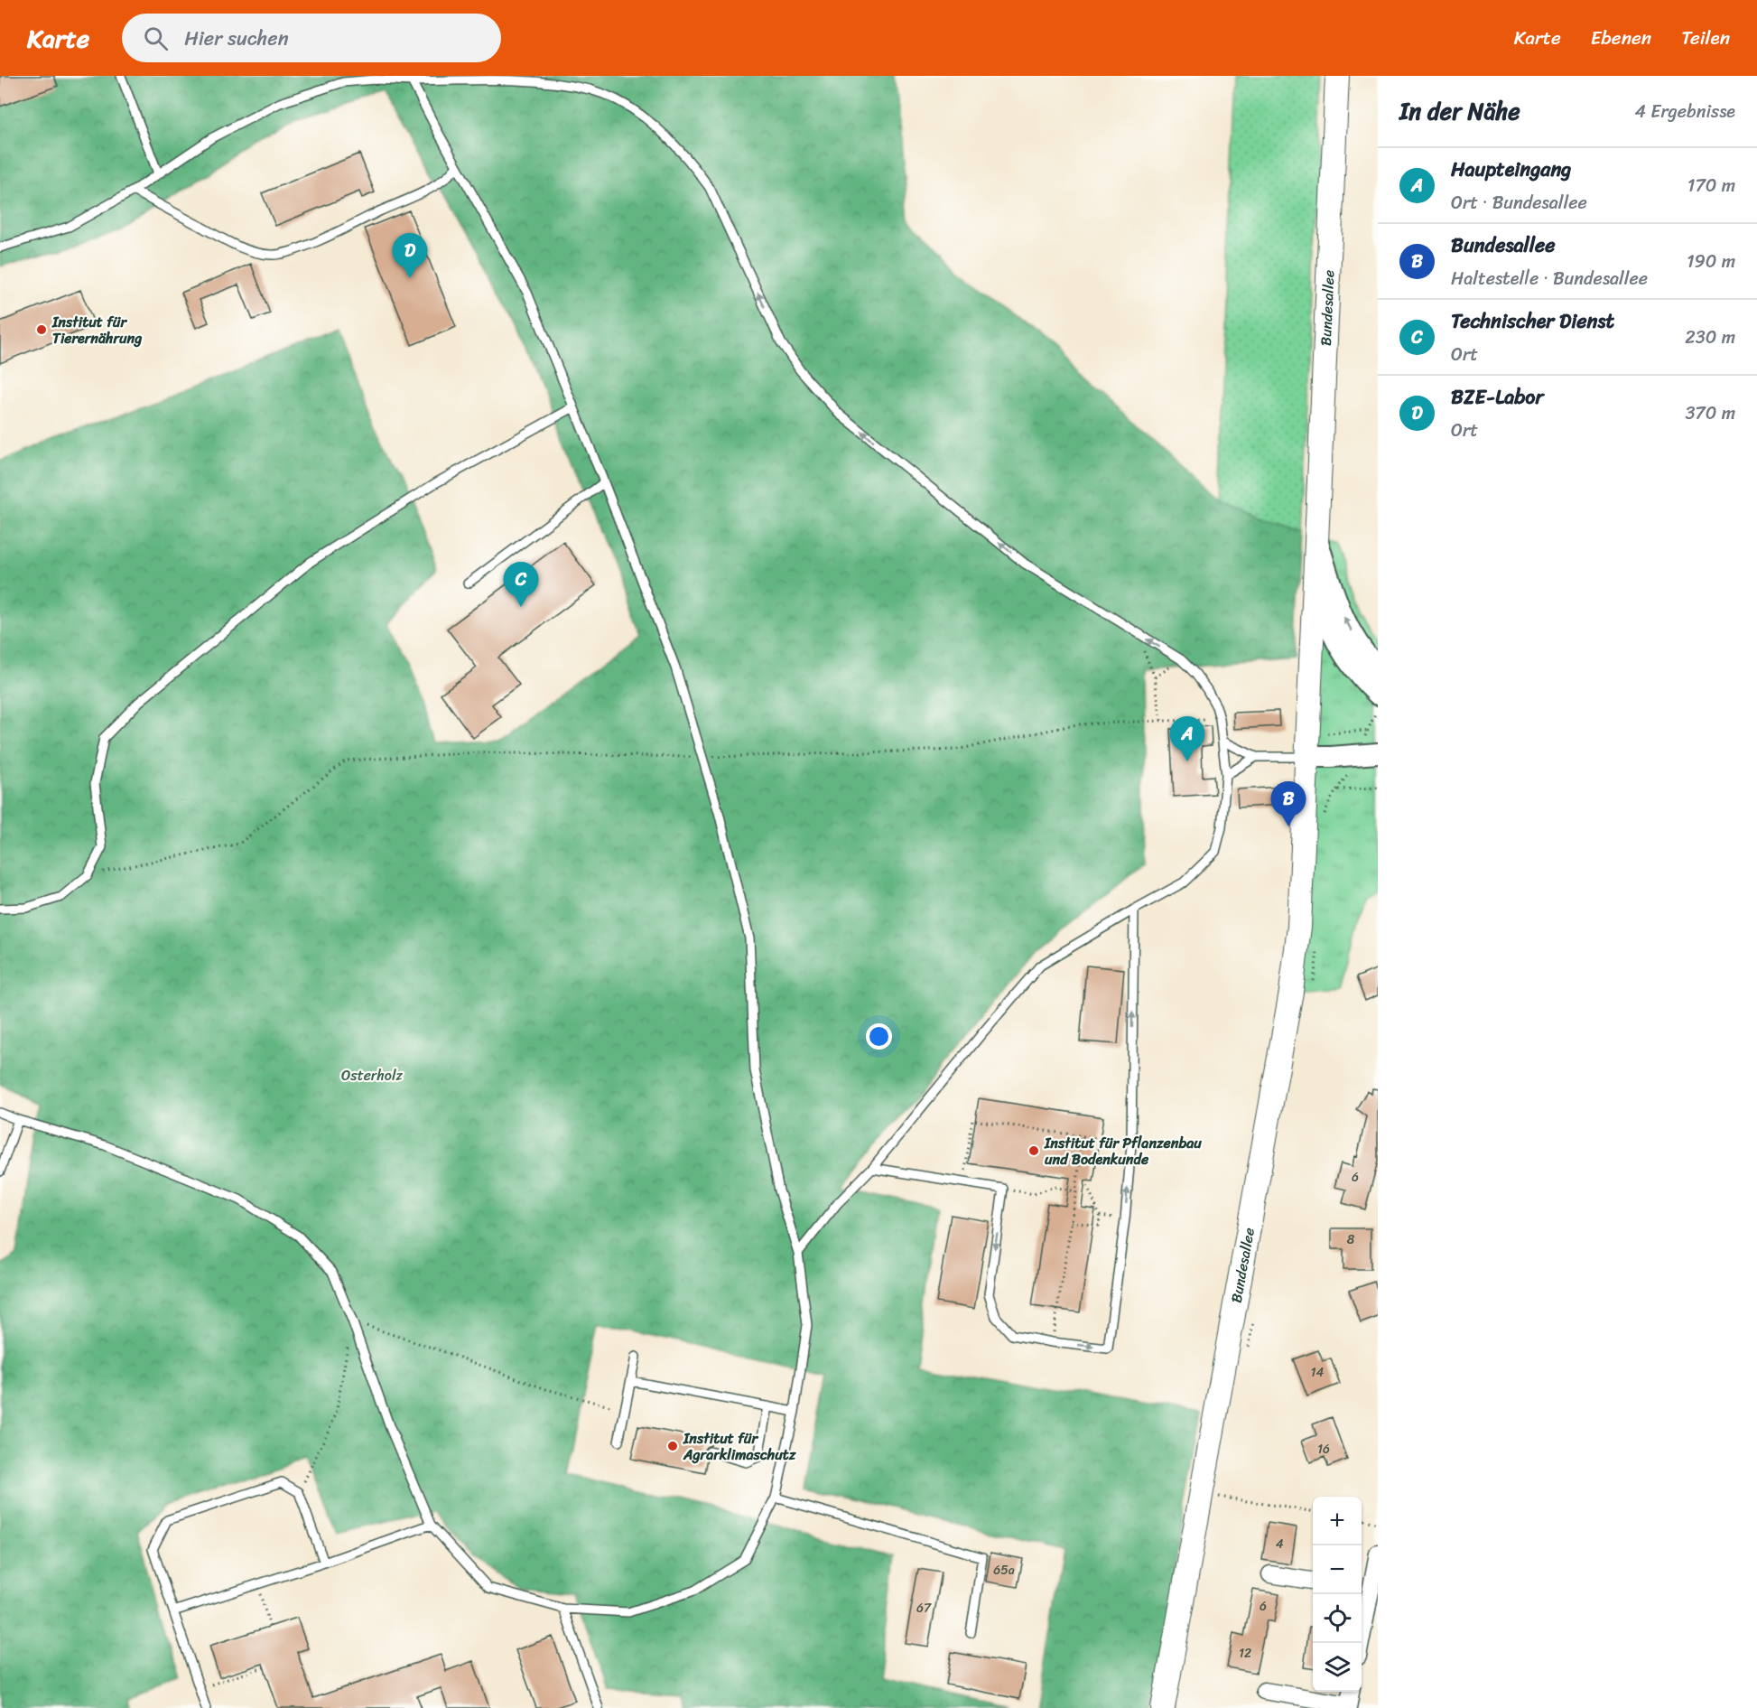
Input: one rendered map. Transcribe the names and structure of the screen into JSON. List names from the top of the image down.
{
  "streets": {
    "main road": ["Bundesallee"]
  },
  "parks": ["Osterholz"],
  "places": ["Institut für Tierernährung", "Institut für Pflanzenbau und Bodenkunde", "Institut für Agrarklimaschutz"],
  "house_numbers": [
    "6",
    "8",
    "14",
    "16",
    "4",
    "65a",
    "6",
    "67",
    "12"
  ],
  "page": {
    "header": "Karte",
    "search": "Hier suchen",
    "nav": ["Karte", "Ebenen", "Teilen"],
    "heading": ["In der Nähe", "4 Ergebnisse"],
    "list": [
      {
        "mark": "A",
        "name": "Haupteingang",
        "note": "Ort · Bundesallee",
        "value": "170 m"
      },
      {
        "mark": "B",
        "name": "Bundesallee",
        "note": "Haltestelle · Bundesallee",
        "value": "190 m"
      },
      {
        "mark": "C",
        "name": "Technischer Dienst",
        "note": "Ort",
        "value": "230 m"
      },
      {
        "mark": "D",
        "name": "BZE-Labor",
        "note": "Ort",
        "value": "370 m"
      }
    ],
    "pins": [
      "D",
      "C",
      "A",
      "B"
    ],
    "map_buttons": ["+", "−"]
  }
}
